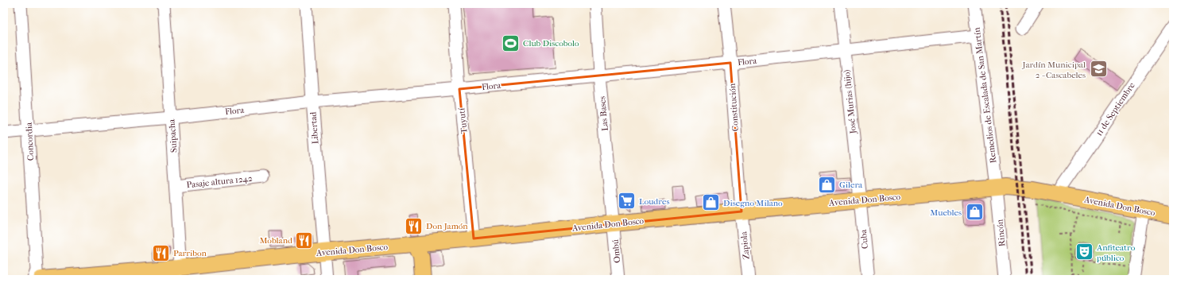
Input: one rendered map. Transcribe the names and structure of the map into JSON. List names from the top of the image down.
{
  "streets": {
    "main road": ["Avenida Don Bosco"],
    "street": [
      "Flora",
      "Remedios de Escalada de San Martín",
      "José Murias (hijo)",
      "Constitución",
      "11 de Septiembre",
      "Las Bases",
      "Tuyutí",
      "Libertad",
      "Suipacha",
      "Concordia",
      "Pasaje altura 1242",
      "Rincón",
      "Cuba",
      "Zapiola",
      "Ombú"
    ]
  },
  "crossings": [
    ["Flora", "Remedios de Escalada de San Martín"],
    ["Flora", "José Murias (hijo)"],
    ["Flora", "Constitución"],
    ["Flora", "Las Bases"],
    ["Flora", "Tuyutí"],
    ["Flora", "Libertad"],
    ["Flora", "Suipacha"],
    ["Flora", "Concordia"],
    ["Remedios de Escalada de San Martín", "Avenida Don Bosco"],
    ["Remedios de Escalada de San Martín", "Rincón"],
    ["José Murias (hijo)", "Avenida Don Bosco"],
    ["José Murias (hijo)", "Cuba"],
    ["Constitución", "Avenida Don Bosco"],
    ["Constitución", "Zapiola"],
    ["11 de Septiembre", "Avenida Don Bosco"],
    ["Las Bases", "Avenida Don Bosco"],
    ["Las Bases", "Ombú"],
    ["Tuyutí", "Avenida Don Bosco"],
    ["Libertad", "Avenida Don Bosco"],
    ["Suipacha", "Pasaje altura 1242"],
    ["Suipacha", "Avenida Don Bosco"],
    ["Avenida Don Bosco", "Rincón"],
    ["Avenida Don Bosco", "Cuba"],
    ["Avenida Don Bosco", "Zapiola"],
    ["Avenida Don Bosco", "Ombú"]
  ],
  "places": {
    "sports": ["Club Discobolo"],
    "school or university": ["Jardín Municipal 2 - Cascabeles"],
    "shop": ["Gilera", "Disegno Milano", "Muebles"],
    "supermarket": ["Loudres"],
    "restaurant": ["Don Jamón", "Mobland", "Parribon"],
    "theatre": ["Anfiteatro público"]
  }
}
